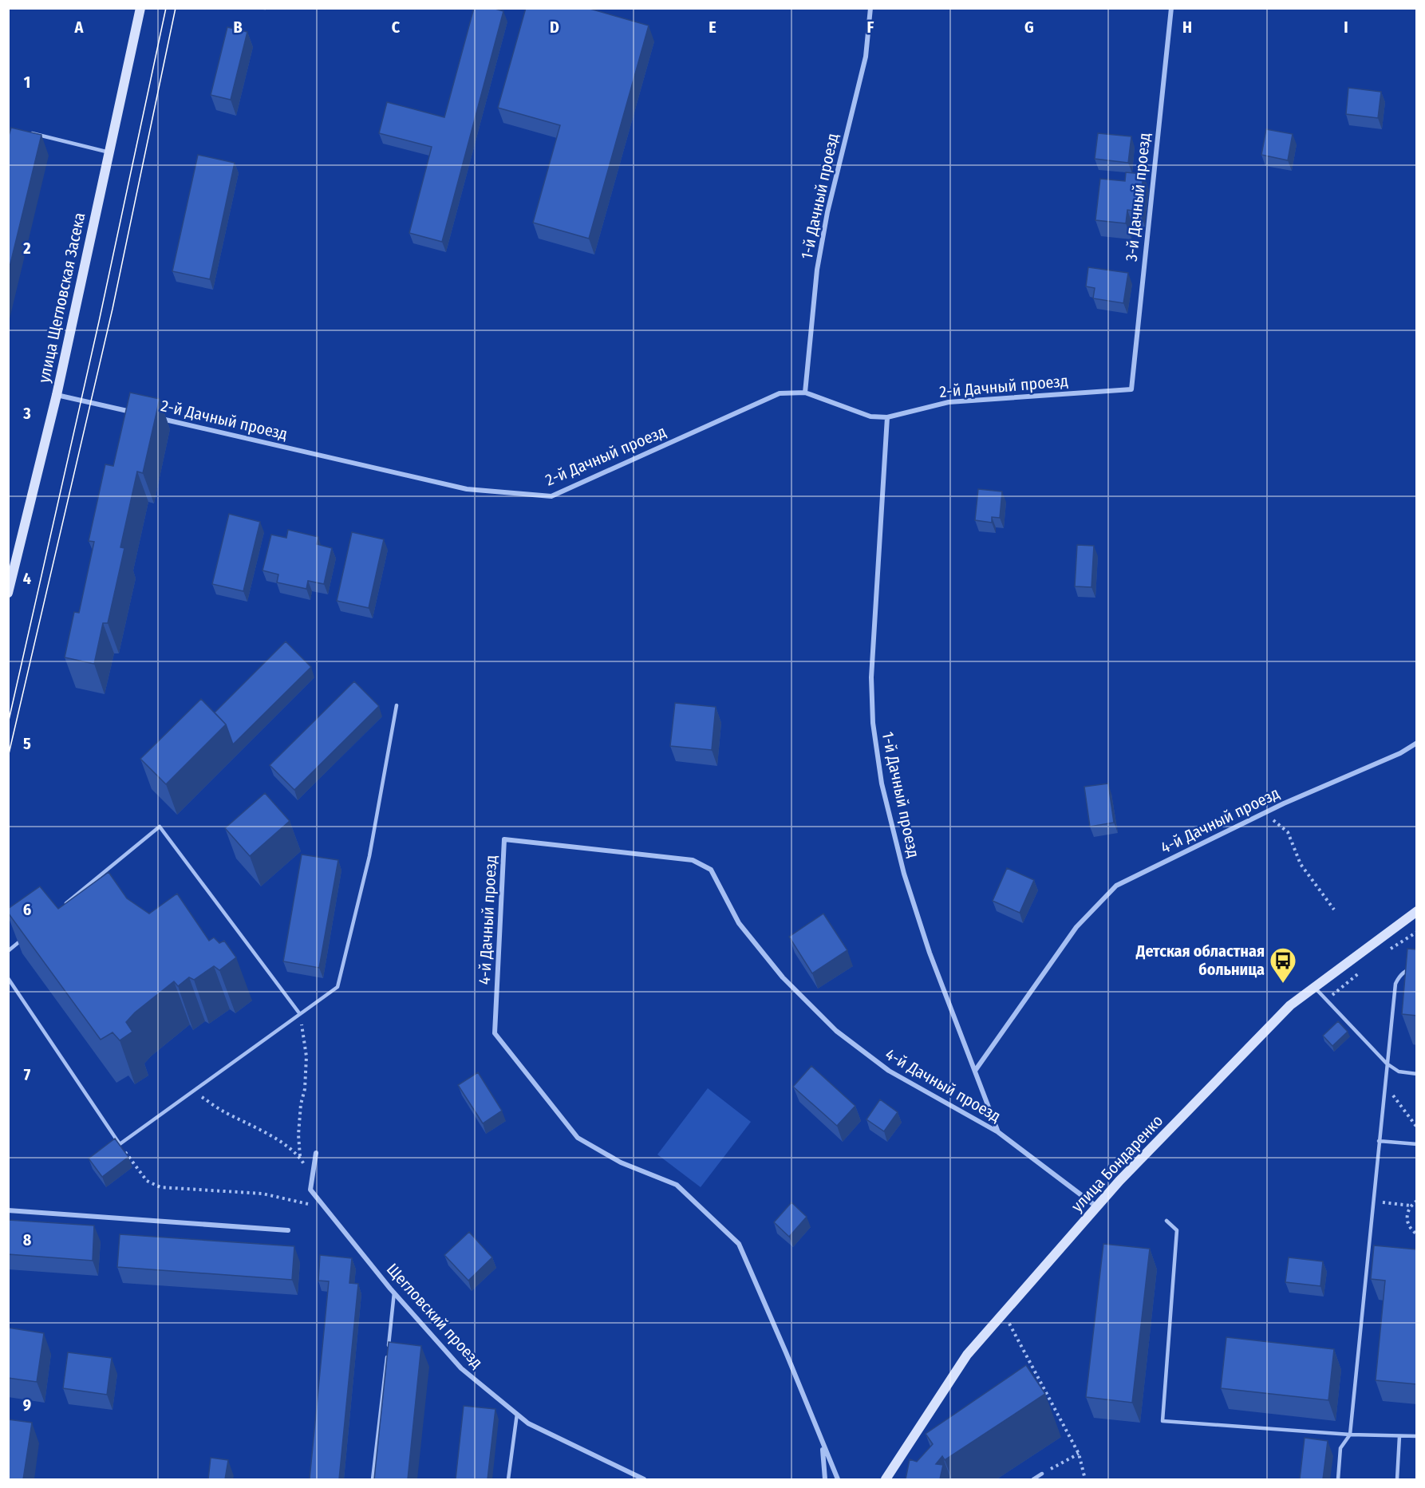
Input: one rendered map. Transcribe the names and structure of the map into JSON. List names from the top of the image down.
{
  "streets": {
    "street": [
      "1-й Дачный проезд",
      "3-й Дачный проезд",
      "улица Щегловская Засека",
      "2-й Дачный проезд",
      "4-й Дачный проезд",
      "улица Бондаренко",
      "Щегловский проезд"
    ]
  },
  "crossings": [
    ["1-й Дачный проезд", "2-й Дачный проезд"],
    ["1-й Дачный проезд", "4-й Дачный проезд"],
    ["3-й Дачный проезд", "2-й Дачный проезд"],
    ["улица Щегловская Засека", "2-й Дачный проезд"],
    ["4-й Дачный проезд", "улица Бондаренко"]
  ],
  "places": {
    "bus stop": ["Детская областная больница"]
  },
  "grid": {
    "columns": [
      "A",
      "B",
      "C",
      "D",
      "E",
      "F",
      "G",
      "H",
      "I"
    ],
    "rows": [
      "1",
      "2",
      "3",
      "4",
      "5",
      "6",
      "7",
      "8",
      "9"
    ]
  }
}
